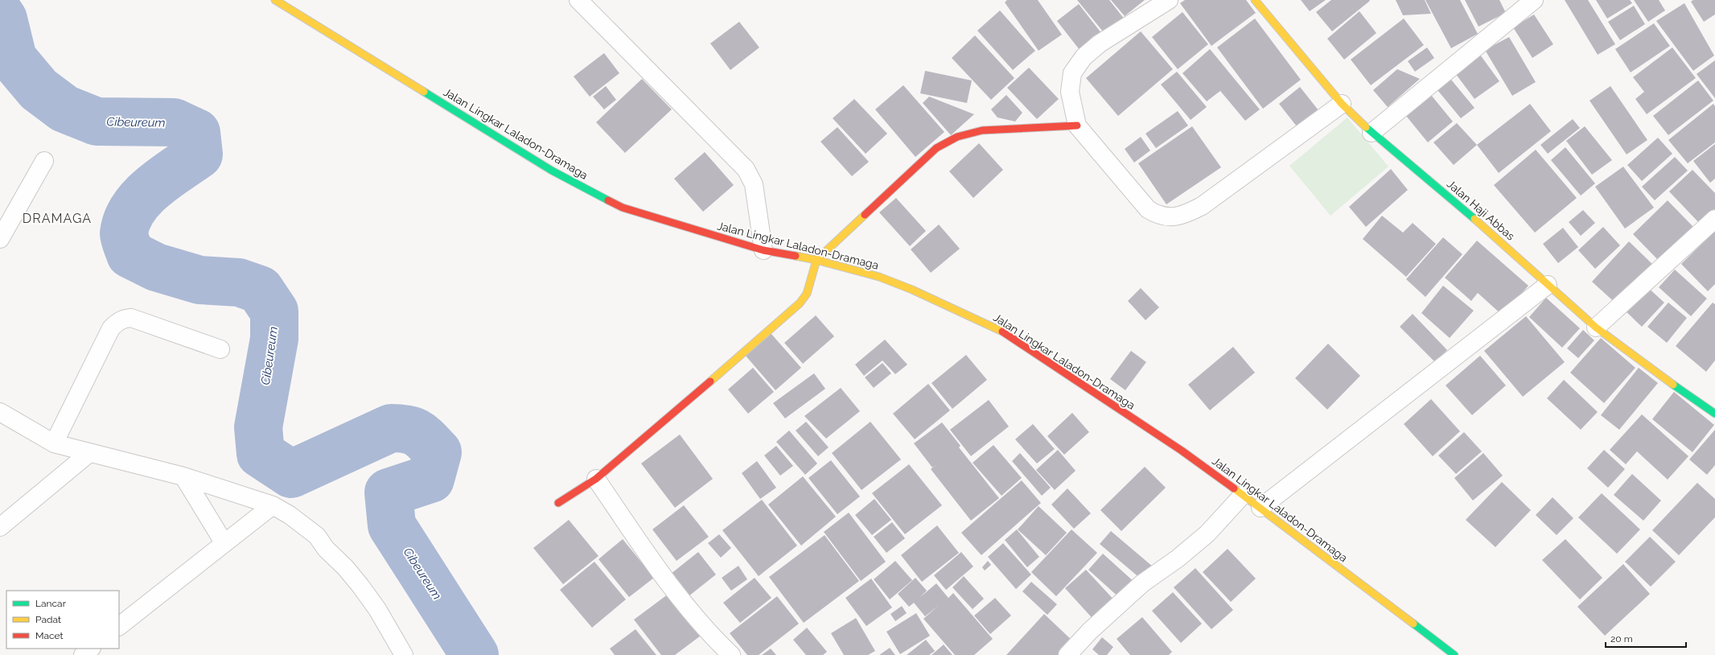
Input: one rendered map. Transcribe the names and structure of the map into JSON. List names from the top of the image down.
{
  "streets": {
    "main road": ["Jalan Lingkar Laladon-Dramaga", "Jalan Haji Abbas"]
  },
  "districts": ["DRAMAGA"],
  "water": ["Cibeureum"],
  "legend": ["Lancar", "Padat", "Macet"],
  "scale_bar": "20 m"
}
